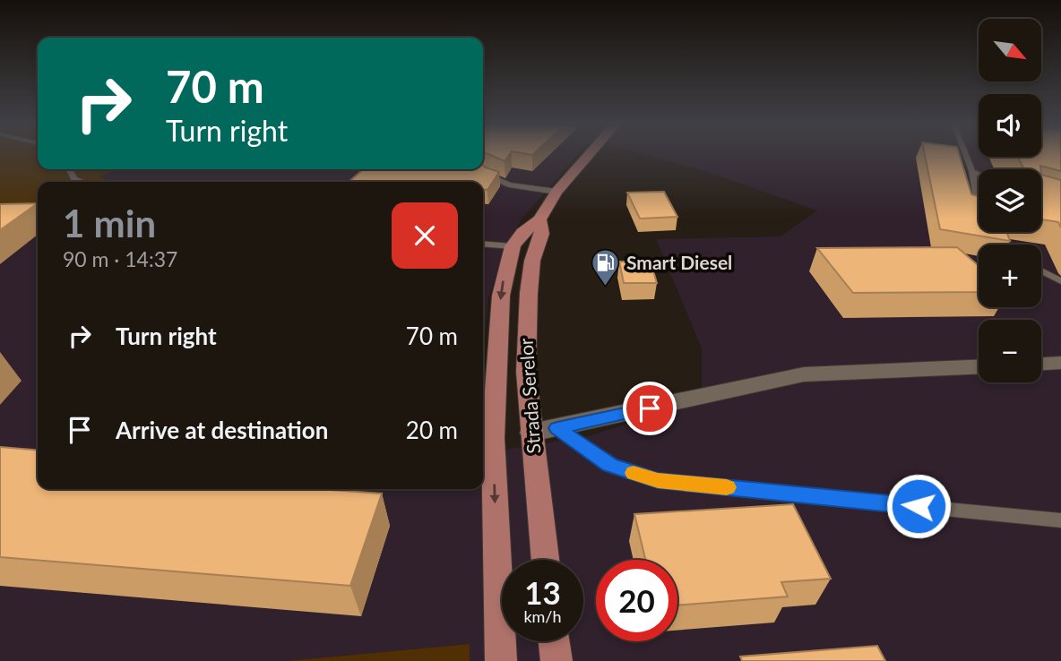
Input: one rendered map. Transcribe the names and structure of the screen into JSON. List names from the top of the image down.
{
  "streets": {
    "highway": ["Strada Serelor"]
  },
  "places": {
    "fuel station": ["Smart Diesel"]
  },
  "north": "bottom right",
  "page": {
    "map_buttons": ["+", "−"],
    "turn": ["70 m", "Turn right"],
    "heading": ["1 min", "90 m · 14:37"],
    "list": [
      {
        "name": "Turn right",
        "value": "70 m"
      },
      {
        "name": "Arrive at destination",
        "value": "20 m"
      }
    ],
    "speed": "13 km/h",
    "limit": "20"
  }
}
